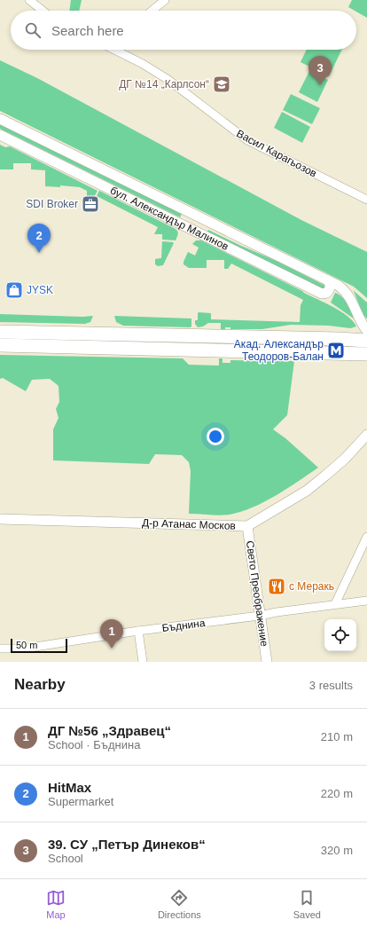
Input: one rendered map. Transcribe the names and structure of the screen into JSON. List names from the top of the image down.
{
  "streets": {
    "street": [
      "Васил Карагьозов",
      "бул. Александър Малинов",
      "Д-р Атанас Москов",
      "Свето Преображение",
      "Бъднина"
    ]
  },
  "crossings": [
    ["Д-р Атанас Москов", "Свето Преображение"],
    ["Свето Преображение", "Бъднина"]
  ],
  "places": {
    "school or university": ["ДГ №14 „Карлсон“"],
    "office": ["SDI Broker"],
    "shop": ["JYSK"],
    "metro station": ["Акад. Александър Теодоров-Балан"],
    "restaurant": ["с Меракь"]
  },
  "scale_bar": "50 m",
  "page": {
    "search": "Search here",
    "pins": ["3", "2", "1"],
    "scale": "50 m",
    "heading": ["Nearby", "3 results"],
    "list": [
      {
        "mark": "1",
        "name": "ДГ №56 „Здравец“",
        "note": "School · Бъднина",
        "value": "210 m"
      },
      {
        "mark": "2",
        "name": "HitMax",
        "note": "Supermarket",
        "value": "220 m"
      },
      {
        "mark": "3",
        "name": "39. СУ „Петър Динеков“",
        "note": "School",
        "value": "320 m"
      }
    ],
    "nav": ["Map", "Directions", "Saved"]
  }
}
